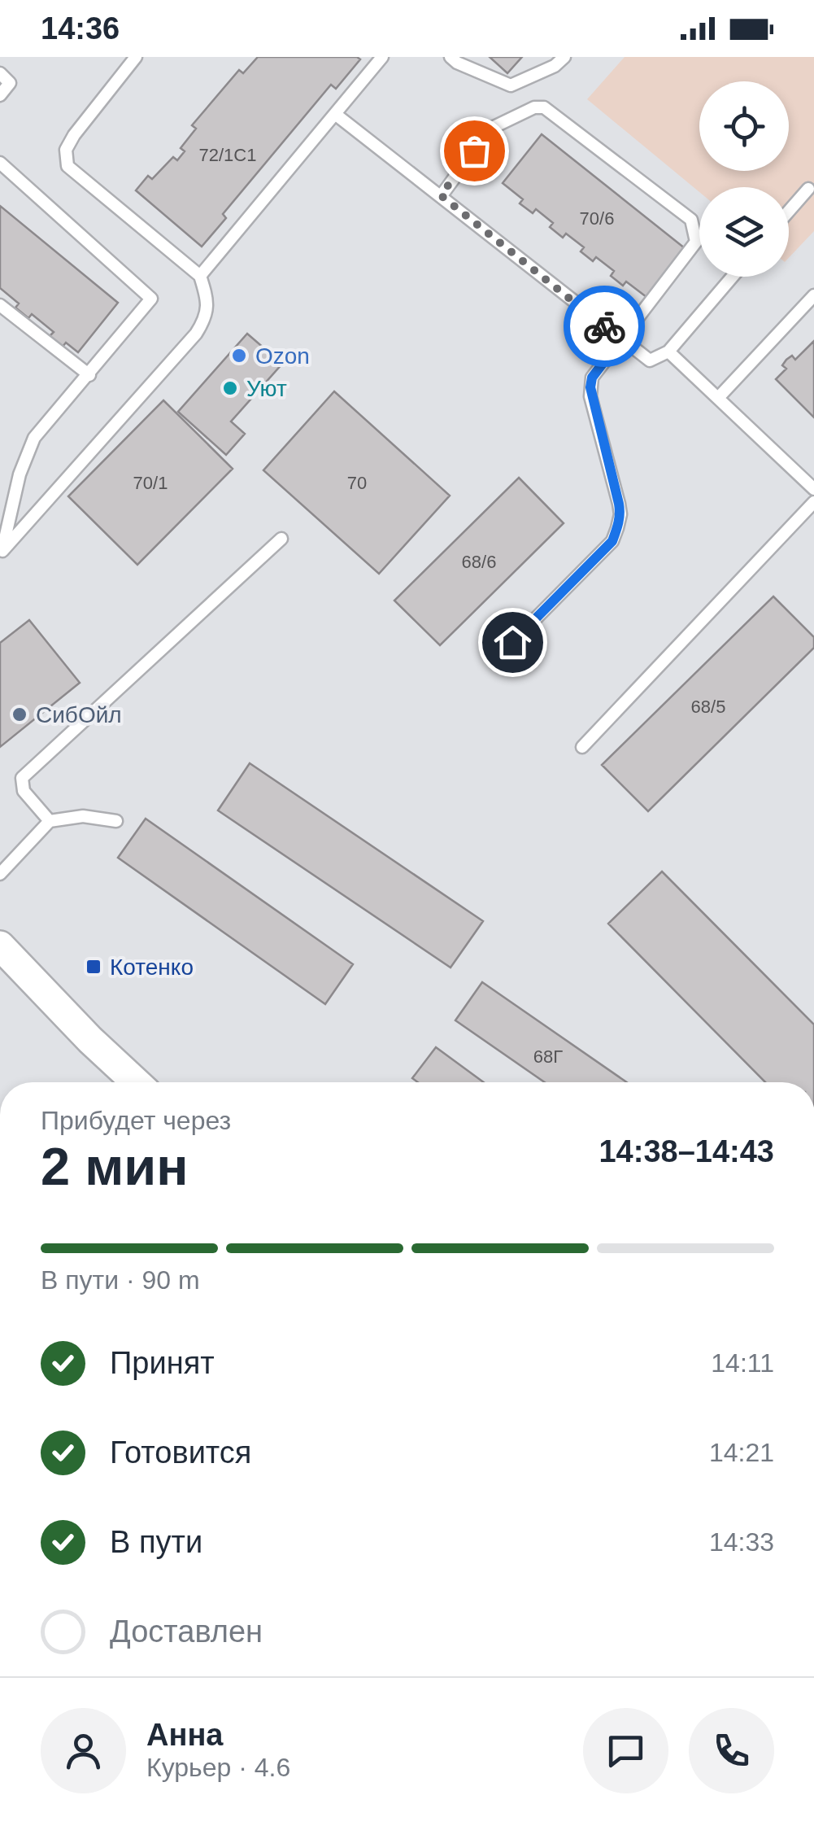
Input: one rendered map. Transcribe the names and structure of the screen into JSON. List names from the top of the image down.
{
  "places": {
    "other": ["Ozon", "Уют", "СибОйл"],
    "transit": ["Котенко"]
  },
  "house_numbers": [
    "72/1С1",
    "70/6",
    "70/1",
    "70",
    "68/6",
    "68/5",
    "68Г"
  ],
  "page": {
    "status": "14:36",
    "heading": ["2 мин", "Прибудет через", "14:38–14:43"],
    "panel": ["Анна", "Курьер · 4.6"],
    "bar": "В пути · 90 m",
    "list": [
      ["Принят", "14:11"],
      ["Готовится", "14:21"],
      ["В пути", "14:33"],
      "Доставлен"
    ]
  }
}
